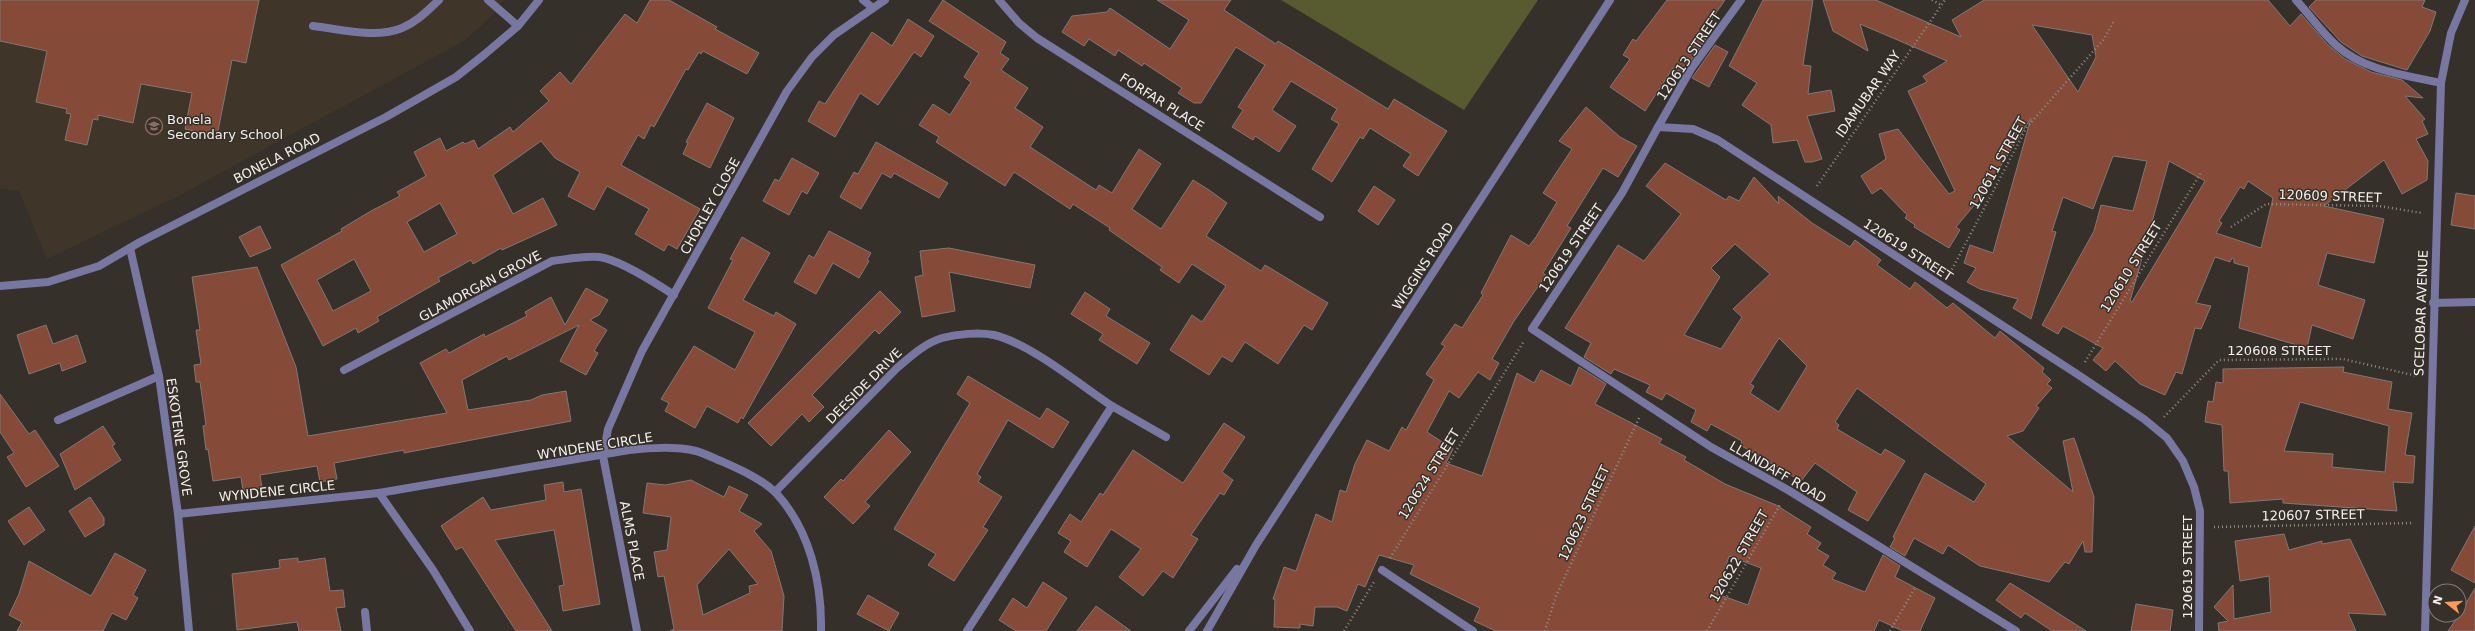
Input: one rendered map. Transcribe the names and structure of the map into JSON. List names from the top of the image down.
{
  "streets": {
    "street": [
      "120613 STREET",
      "FORFAR PLACE",
      "BONELA ROAD",
      "CHORLEY CLOSE",
      "120619 STREET",
      "WIGGINS ROAD",
      "GLAMORGAN GROVE",
      "SCELOBAR AVENUE",
      "DEESIDE DRIVE",
      "ESKOTENE GROVE",
      "WYNDENE CIRCLE",
      "LLANDAFF ROAD",
      "ALMS PLACE"
    ],
    "path": [
      "IDAMUBAR WAY",
      "120611 STREET",
      "120609 STREET",
      "120610 STREET",
      "120608 STREET",
      "120624 STREET",
      "120623 STREET",
      "120607 STREET",
      "120622 STREET"
    ]
  },
  "crossings": [
    ["120613 STREET", "120619 STREET"],
    ["IDAMUBAR WAY", "120619 STREET"],
    ["BONELA ROAD", "ESKOTENE GROVE"],
    ["120611 STREET", "120619 STREET"],
    ["120609 STREET", "SCELOBAR AVENUE"],
    ["CHORLEY CLOSE", "GLAMORGAN GROVE"],
    ["CHORLEY CLOSE", "WYNDENE CIRCLE"],
    ["CHORLEY CLOSE", "ALMS PLACE"],
    ["120619 STREET", "120610 STREET"],
    ["120619 STREET", "120608 STREET"],
    ["120619 STREET", "LLANDAFF ROAD"],
    ["120619 STREET", "120624 STREET"],
    ["120619 STREET", "120607 STREET"],
    ["SCELOBAR AVENUE", "120608 STREET"],
    ["SCELOBAR AVENUE", "120607 STREET"],
    ["DEESIDE DRIVE", "WYNDENE CIRCLE"],
    ["ESKOTENE GROVE", "WYNDENE CIRCLE"],
    ["WYNDENE CIRCLE", "ALMS PLACE"],
    ["LLANDAFF ROAD", "120624 STREET"],
    ["LLANDAFF ROAD", "120623 STREET"],
    ["LLANDAFF ROAD", "120622 STREET"]
  ],
  "places": {
    "school or university": ["Bonela Secondary School"]
  },
  "north": "left"
}
